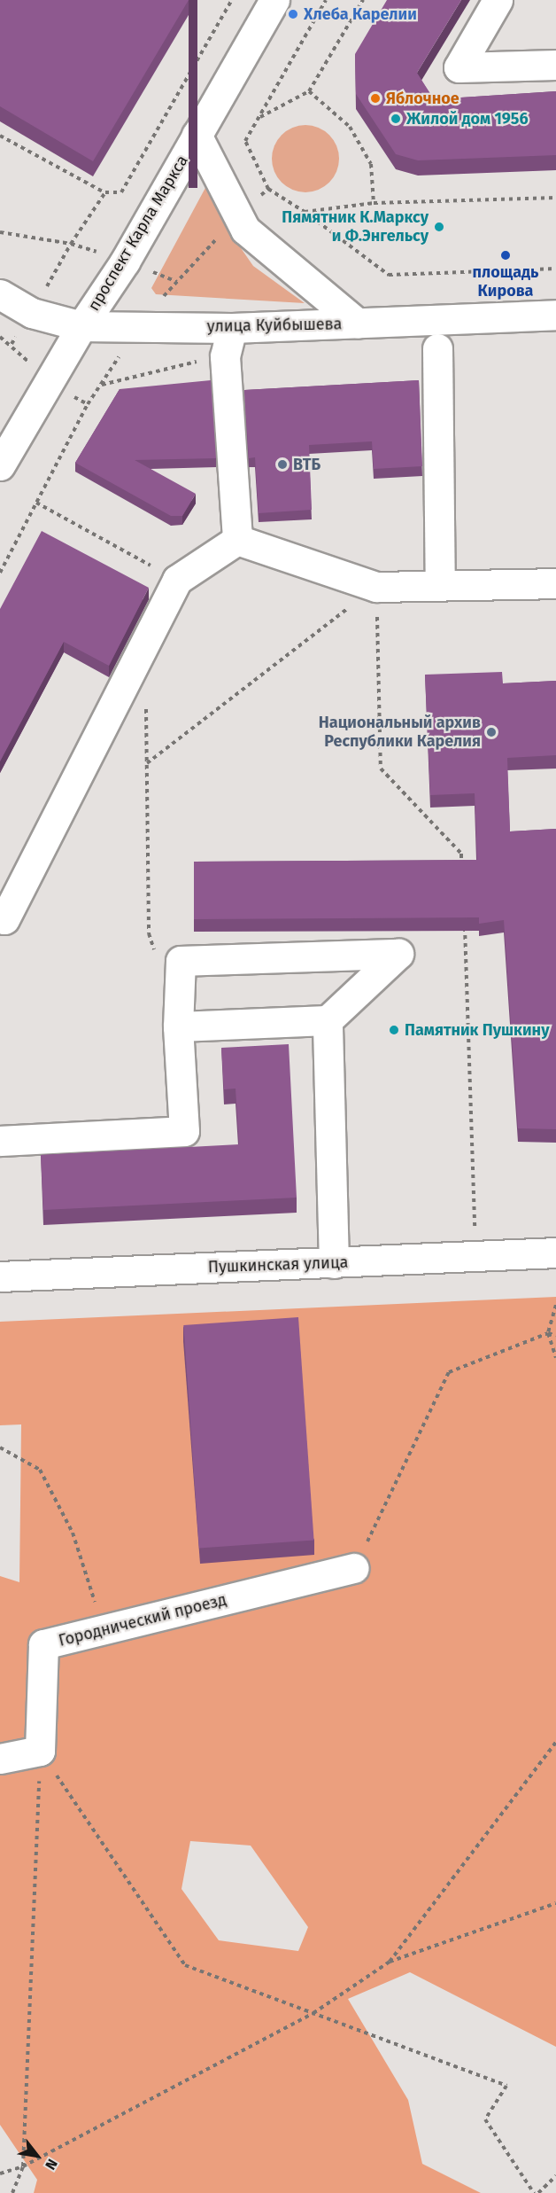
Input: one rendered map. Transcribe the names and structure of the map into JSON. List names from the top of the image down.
{
  "streets": {
    "street": [
      "проспект Карла Маркса",
      "улица Куйбышева",
      "Пушкинская улица",
      "Городнический проезд"
    ]
  },
  "crossings": [
    ["проспект Карла Маркса", "улица Куйбышева"]
  ],
  "places": [
    "Хлеба Карелии",
    "Яблочное",
    "Жилой дом 1956",
    "Пямятник К.Марксу и Ф.Энгельсу",
    "площадь Кирова",
    "ВТБ",
    "Национальный архив Республики Карелия",
    "Памятник Пушкину"
  ],
  "north": "bottom right"
}
